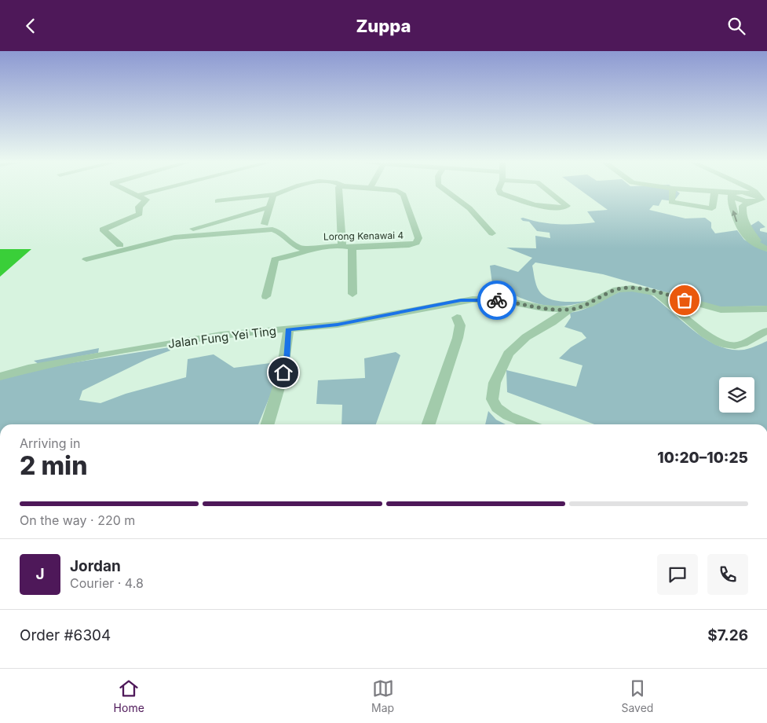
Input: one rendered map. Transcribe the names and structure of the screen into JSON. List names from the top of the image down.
{
  "streets": {
    "street": ["Lorong Kenawai 4", "Jalan Fung Yei Ting"]
  },
  "page": {
    "header": "Zuppa",
    "heading": ["2 min", "Arriving in", "10:20–10:25"],
    "panel": [
      "Jordan",
      "Courier · 4.8",
      "Order #6304",
      "$7.26"
    ],
    "bar": "On the way · 220 m",
    "round": "J",
    "tabs": ["Home", "Map", "Saved"]
  }
}
